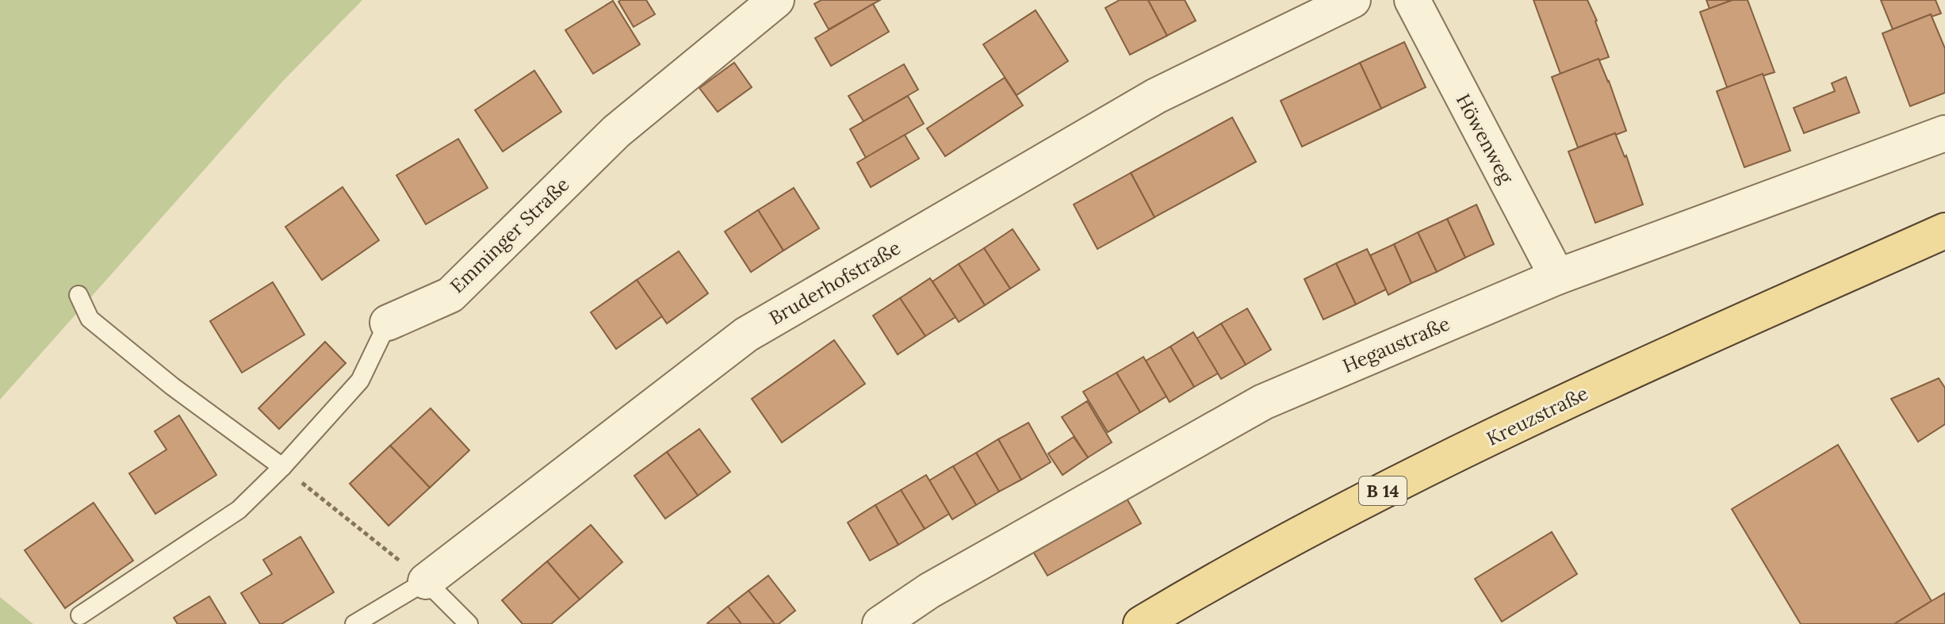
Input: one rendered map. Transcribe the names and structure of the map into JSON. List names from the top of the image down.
{
  "streets": {
    "main road": ["Kreuzstraße", "B 14"],
    "street": [
      "Höwenweg",
      "Emminger Straße",
      "Bruderhofstraße",
      "Hegaustraße"
    ]
  },
  "crossings": [
    ["Höwenweg", "Hegaustraße"]
  ]
}
